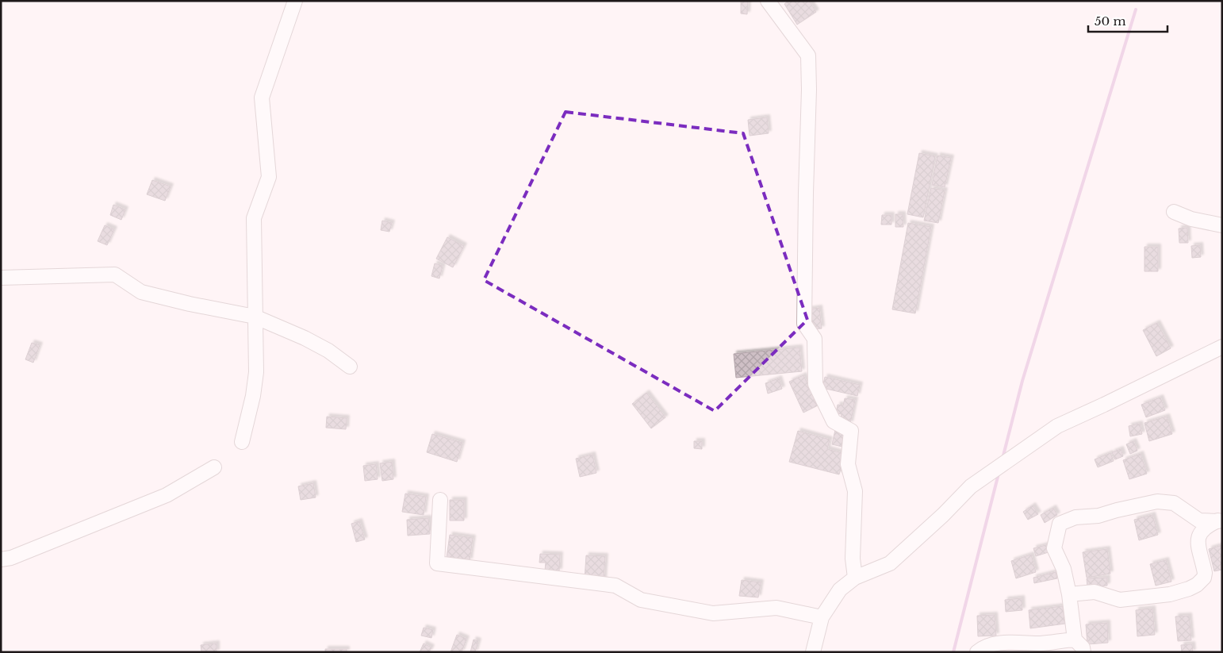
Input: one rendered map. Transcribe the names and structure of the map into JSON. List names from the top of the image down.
{
  "scale_bar": "50 m"
}
